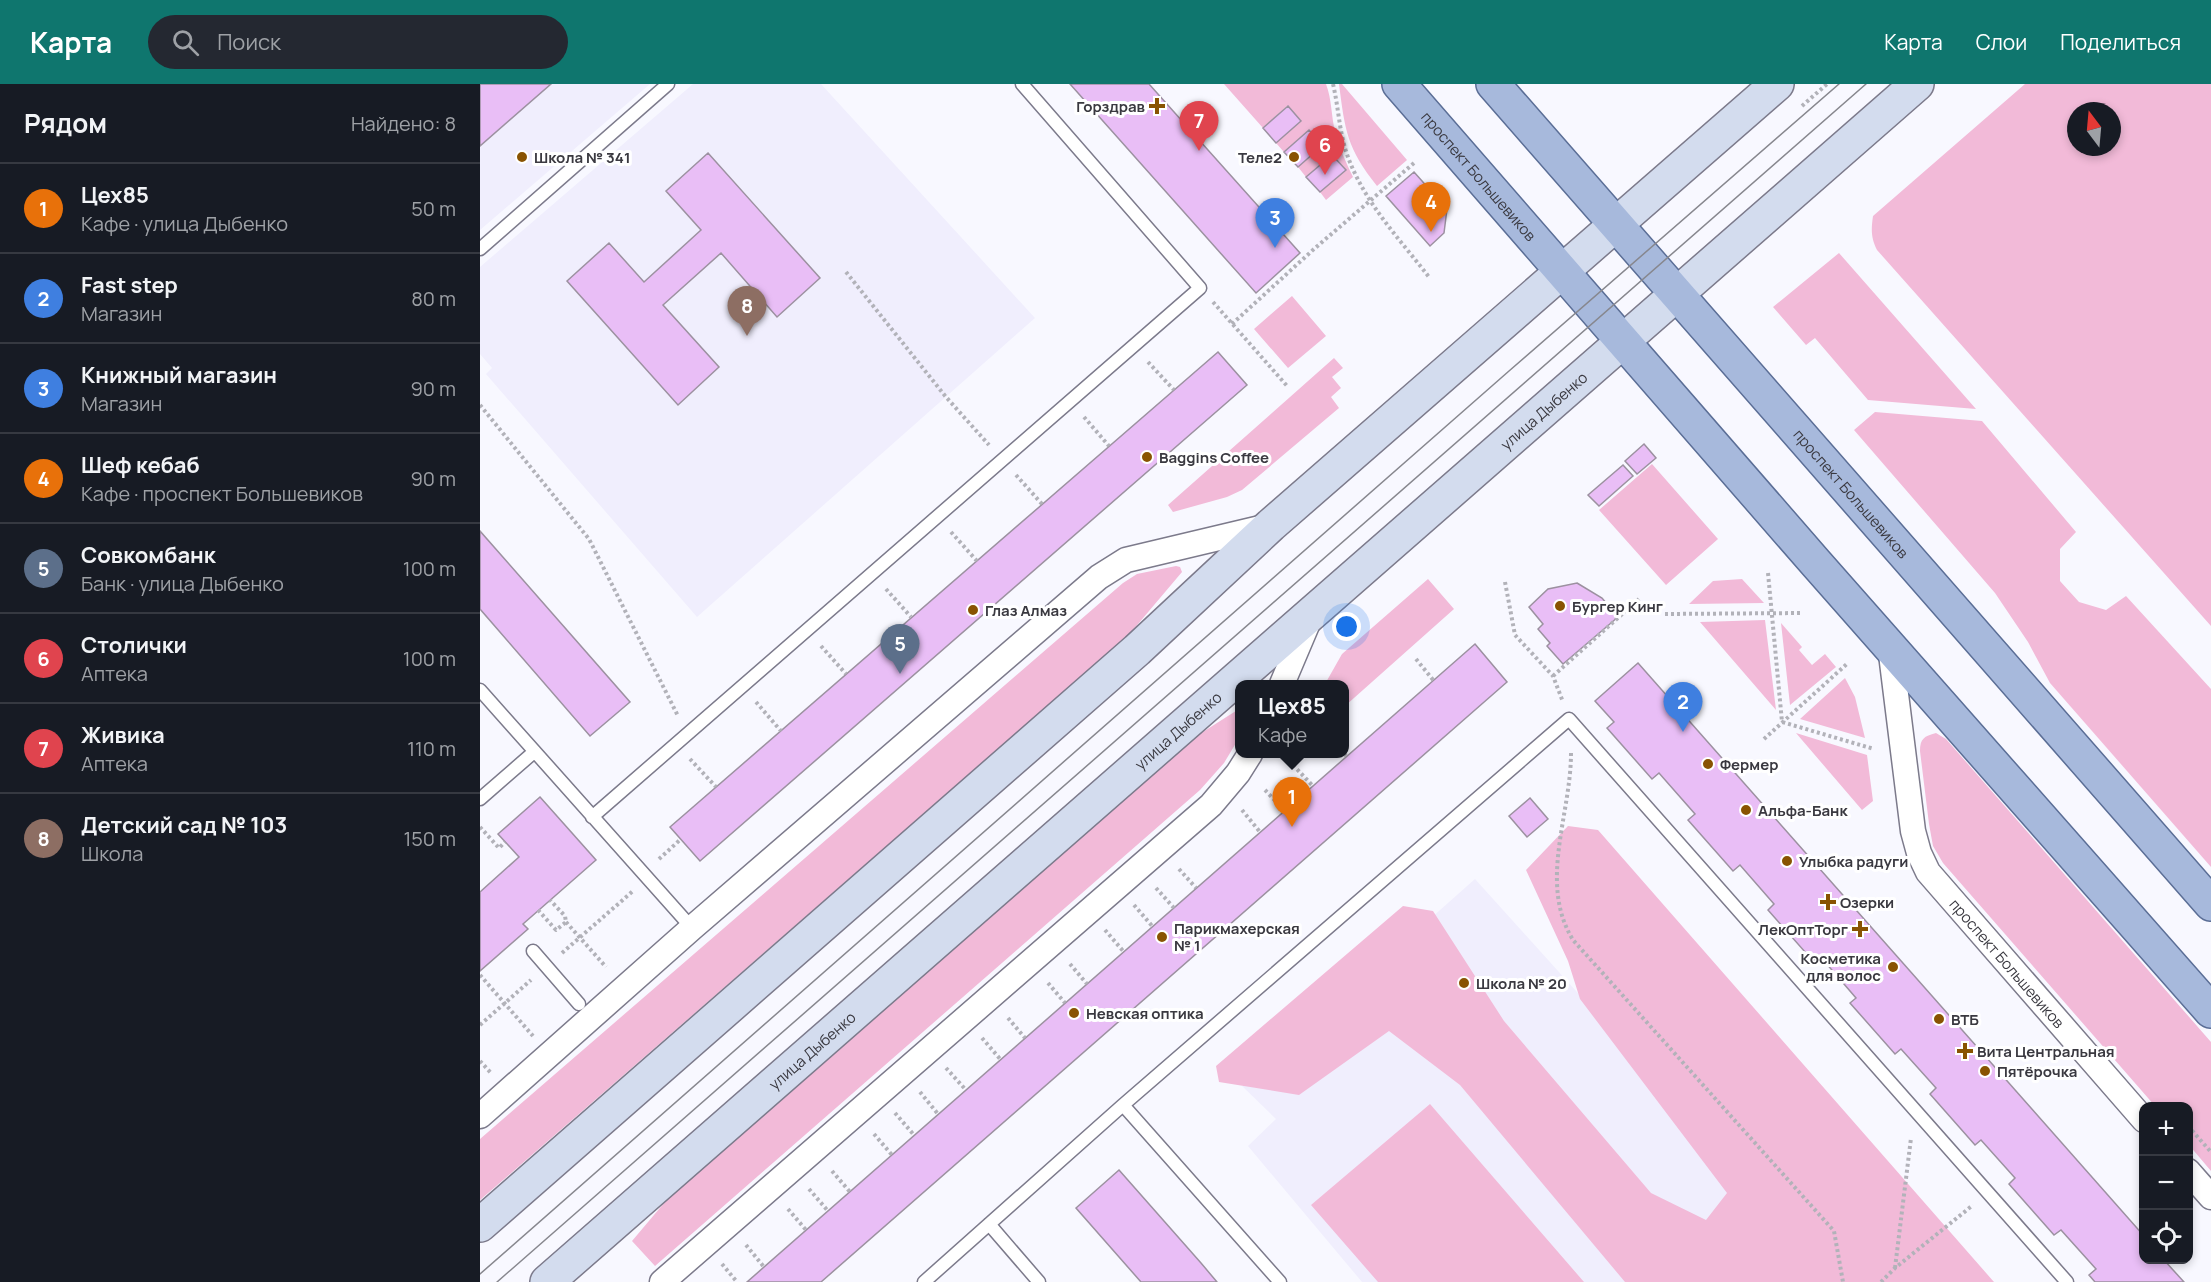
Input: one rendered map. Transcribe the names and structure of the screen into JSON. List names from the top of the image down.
{
  "streets": {
    "main road": ["проспект Большевиков", "улица Дыбенко"]
  },
  "crossings": [
    ["проспект Большевиков", "улица Дыбенко"]
  ],
  "places": {
    "health": [
      "Горздрав",
      "Озерки",
      "ЛекОптТорг",
      "Вита Центральная"
    ],
    "other": [
      "Школа № 341",
      "Теле2",
      "Baggins Coffee",
      "Бургер Кинг",
      "Глаз Алмаз",
      "Фермер",
      "Альфа-Банк",
      "Улыбка радуги",
      "Парикмахерская № 1",
      "Косметика для волос",
      "Школа № 20",
      "Невская оптика",
      "ВТБ",
      "Пятёрочка"
    ]
  },
  "north": "top",
  "page": {
    "header": "Карта",
    "search": "Поиск",
    "nav": ["Карта", "Слои", "Поделиться"],
    "heading": ["Рядом", "Найдено: 8"],
    "pins": [
      "7",
      "6",
      "4",
      "3",
      "8",
      "5",
      "2",
      "1"
    ],
    "list": [
      {
        "mark": "1",
        "name": "Цех85",
        "note": "Кафе · улица Дыбенко",
        "value": "50 m"
      },
      {
        "mark": "2",
        "name": "Fast step",
        "note": "Магазин",
        "value": "80 m"
      },
      {
        "mark": "3",
        "name": "Книжный магазин",
        "note": "Магазин",
        "value": "90 m"
      },
      {
        "mark": "4",
        "name": "Шеф кебаб",
        "note": "Кафе · проспект Большевиков",
        "value": "90 m"
      },
      {
        "mark": "5",
        "name": "Совкомбанк",
        "note": "Банк · улица Дыбенко",
        "value": "100 m"
      },
      {
        "mark": "6",
        "name": "Столички",
        "note": "Аптека",
        "value": "100 m"
      },
      {
        "mark": "7",
        "name": "Живика",
        "note": "Аптека",
        "value": "110 m"
      },
      {
        "mark": "8",
        "name": "Детский сад № 103",
        "note": "Школа",
        "value": "150 m"
      }
    ],
    "popup": ["Цех85", "Кафе"],
    "map_buttons": ["+", "−"]
  }
}
